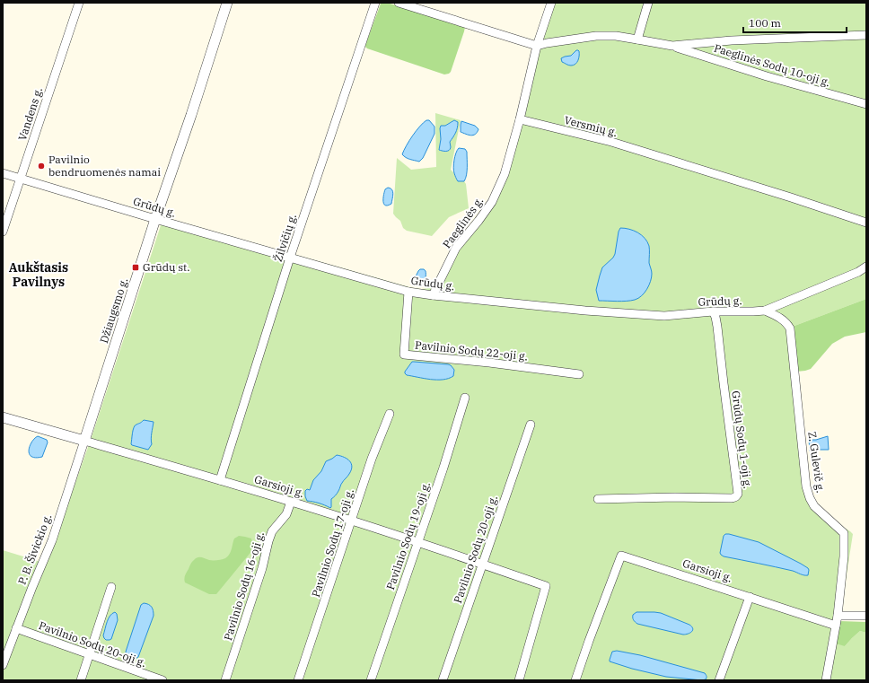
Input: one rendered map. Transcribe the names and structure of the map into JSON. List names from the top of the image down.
{
  "streets": {
    "street": [
      "Paeglinės Sodų 10-oji g.",
      "Vandens g.",
      "Versmių g.",
      "Grūdų g.",
      "Paeglinės g.",
      "Žilvičių g.",
      "Džiaugsmo g.",
      "Pavilnio Sodų 22-oji g.",
      "Grūdų Sodų 1-oji g.",
      "Z. Gulevič g.",
      "Garsioji g.",
      "Pavilnio Sodų 19-oji g.",
      "Pavilnio Sodų 17-oji g.",
      "P. B. Šivickio g.",
      "Pavilnio Sodų 20-oji g.",
      "Pavilnio Sodų 16-oji g."
    ]
  },
  "crossings": [
    ["Vandens g.", "Grūdų g."],
    ["Versmių g.", "Paeglinės g."],
    ["Grūdų g.", "Paeglinės g."],
    ["Grūdų g.", "Žilvičių g."],
    ["Grūdų g.", "Džiaugsmo g."],
    ["Grūdų g.", "Pavilnio Sodų 22-oji g."],
    ["Grūdų g.", "Grūdų Sodų 1-oji g."],
    ["Grūdų g.", "Z. Gulevič g."],
    ["Žilvičių g.", "Garsioji g."],
    ["Džiaugsmo g.", "Garsioji g."],
    ["Džiaugsmo g.", "P. B. Šivickio g."],
    ["Z. Gulevič g.", "Garsioji g."],
    ["Garsioji g.", "Pavilnio Sodų 19-oji g."],
    ["Garsioji g.", "Pavilnio Sodų 17-oji g."],
    ["Garsioji g.", "P. B. Šivickio g."],
    ["Garsioji g.", "Pavilnio Sodų 20-oji g."],
    ["Garsioji g.", "Pavilnio Sodų 16-oji g."],
    ["P. B. Šivickio g.", "Pavilnio Sodų 20-oji g."]
  ],
  "districts": ["Aukštasis Pavilnys"],
  "places": {
    "other": ["Pavilnio bendruomenės namai"],
    "transit": ["Grūdų st."]
  },
  "scale_bar": "100 m"
}
